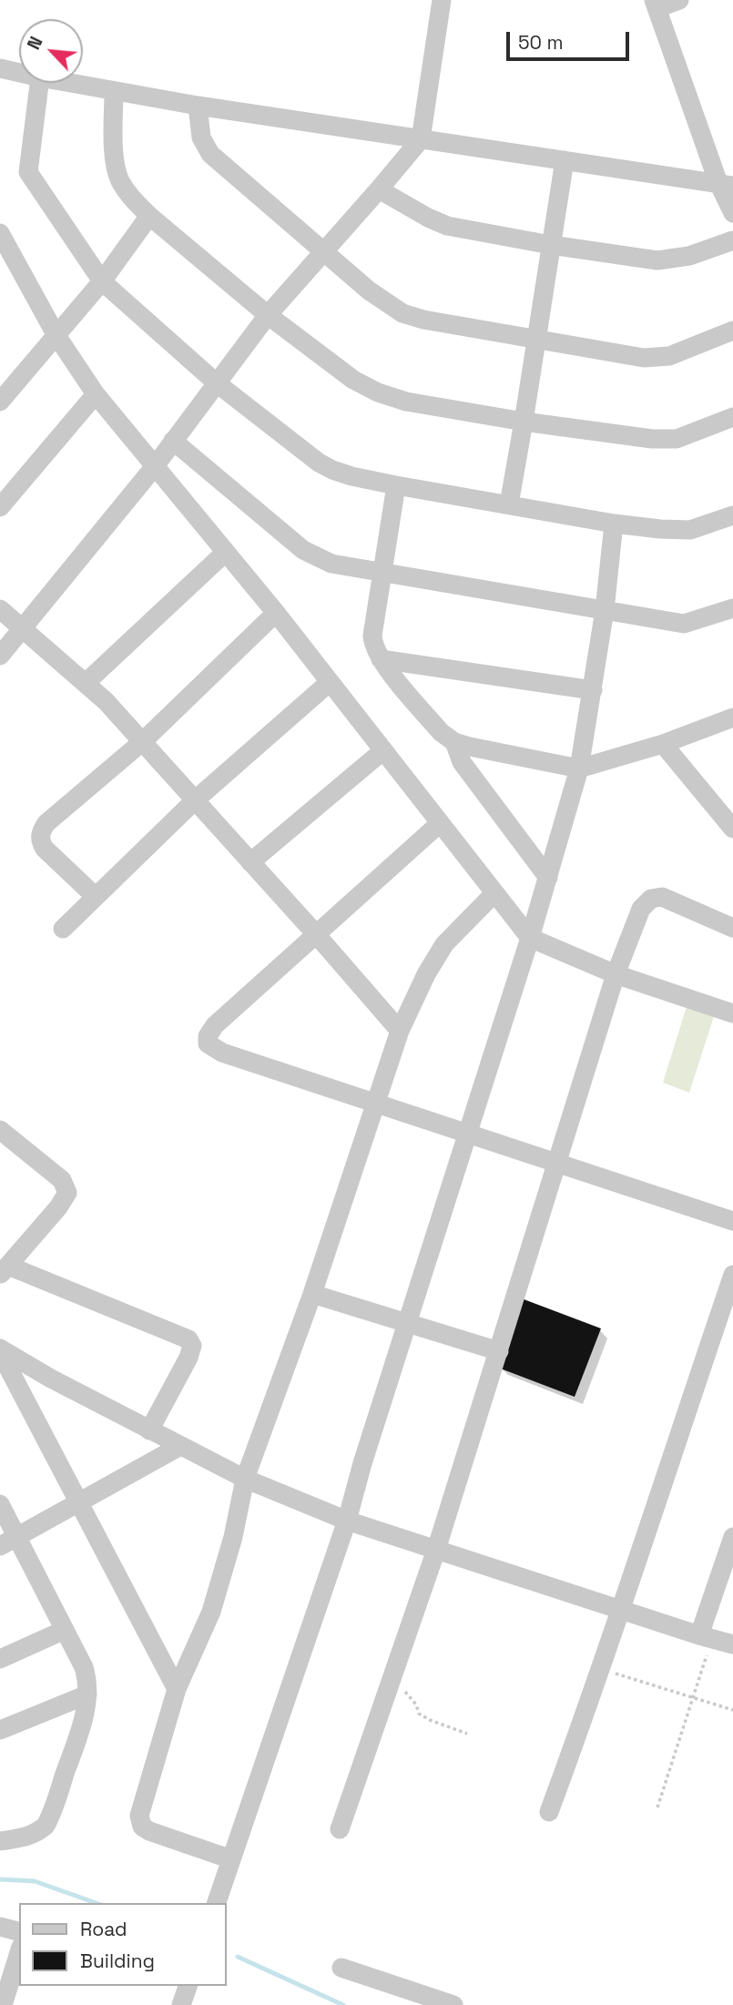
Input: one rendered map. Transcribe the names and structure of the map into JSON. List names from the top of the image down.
{
  "legend": ["Road", "Building"],
  "scale_bar": "50 m",
  "north": "top left"
}
